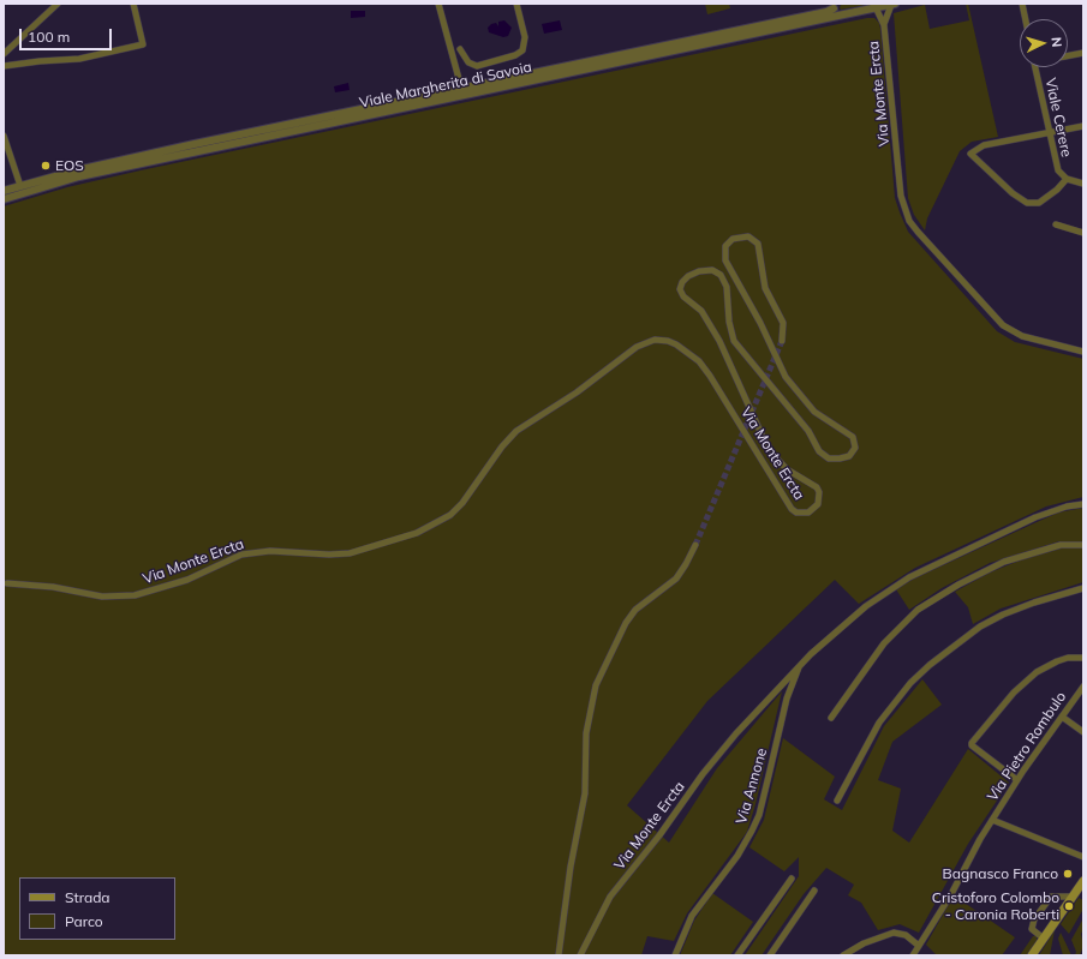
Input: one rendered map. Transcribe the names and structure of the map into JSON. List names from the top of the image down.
{
  "streets": {
    "street": [
      "Viale Margherita di Savoia",
      "Via Monte Ercta",
      "Viale Cerere",
      "Via Pietro Rombulo",
      "Via Annone"
    ]
  },
  "crossings": [
    ["Via Monte Ercta", "Via Annone"]
  ],
  "places": ["EOS", "Bagnasco Franco", "Cristoforo Colombo - Caronia Roberti"],
  "legend": ["Strada", "Parco"],
  "scale_bar": "100 m",
  "north": "right"
}
